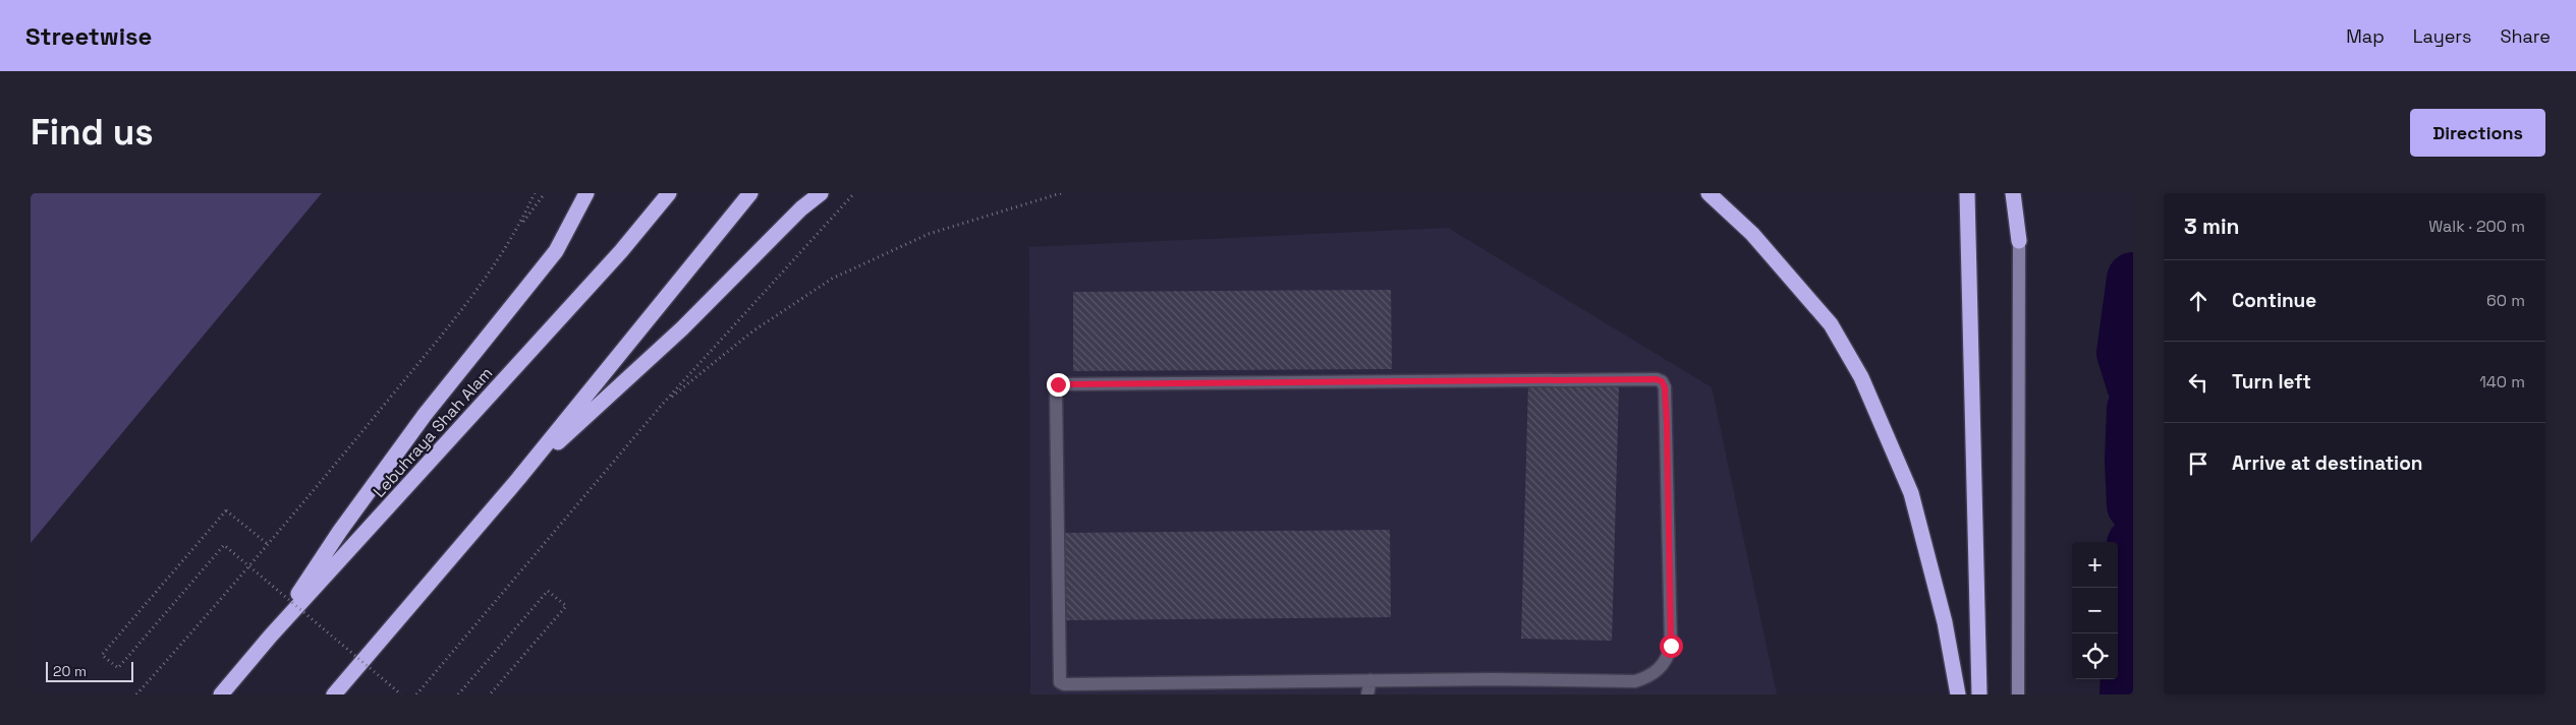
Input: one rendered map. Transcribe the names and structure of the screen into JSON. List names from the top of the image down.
{
  "streets": {
    "highway": ["Lebuhraya Shah Alam"]
  },
  "scale_bar": "20 m",
  "page": {
    "header": "Streetwise",
    "nav": ["Map", "Layers", "Share"],
    "buttons": "Directions",
    "title": "Find us",
    "heading": ["3 min", "Walk · 200 m"],
    "list": [
      ["Continue", "60 m"],
      ["Turn left", "140 m"],
      "Arrive at destination"
    ],
    "map_buttons": ["+", "−"],
    "scale": "20 m"
  }
}
